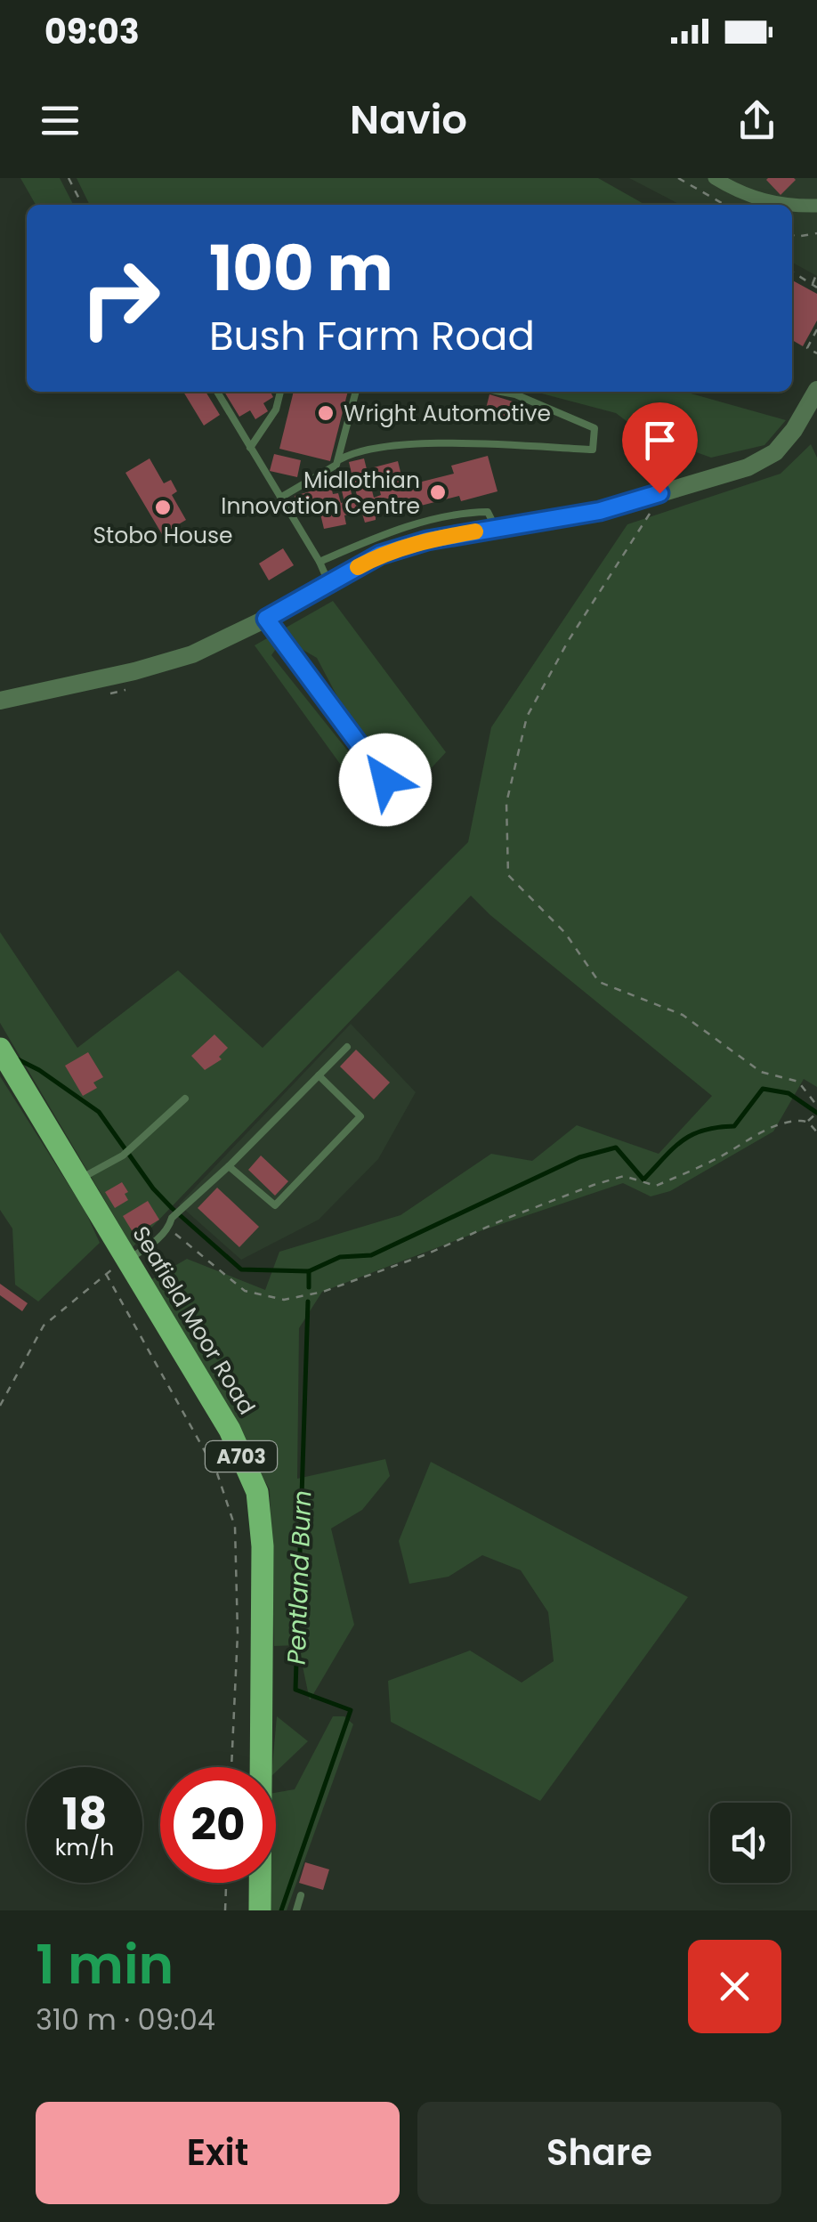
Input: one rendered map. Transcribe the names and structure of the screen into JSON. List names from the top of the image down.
{
  "streets": {
    "main road": ["Seafield Moor Road", "A703"]
  },
  "water": ["Pentland Burn"],
  "places": ["Wright Automotive", "Midlothian Innovation Centre", "Stobo House"],
  "page": {
    "status": "09:03",
    "header": "Navio",
    "turn": ["100 m", "Bush Farm Road"],
    "speed": "18 km/h",
    "limit": "20",
    "heading": ["1 min", "310 m · 09:04"],
    "buttons": ["Exit", "Share"]
  }
}
